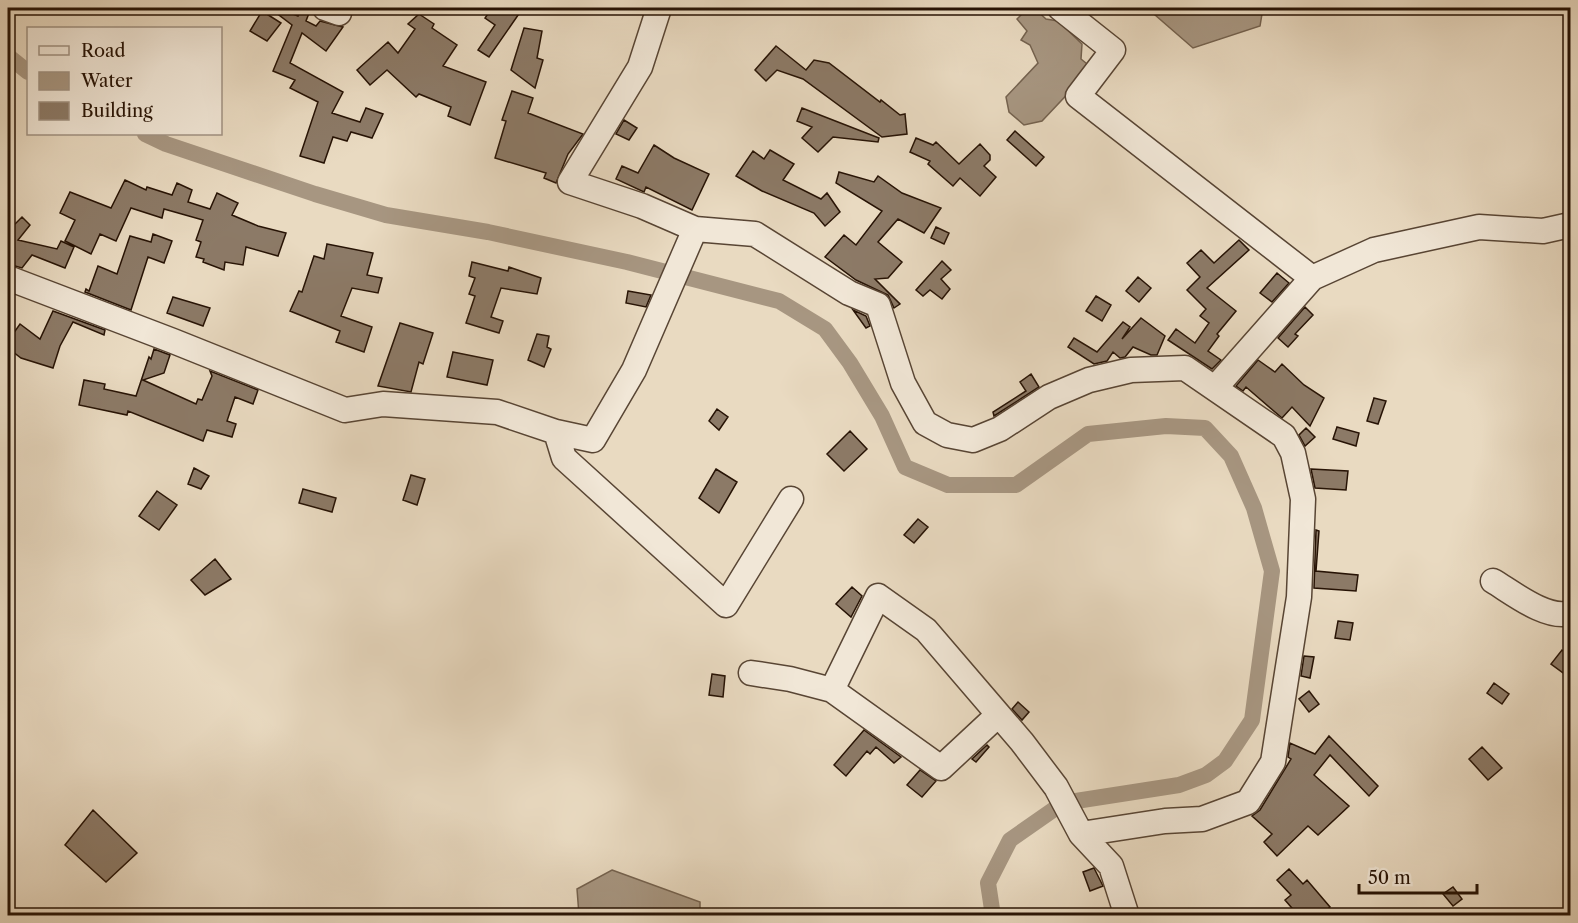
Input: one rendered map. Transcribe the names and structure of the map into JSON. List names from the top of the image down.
{
  "legend": ["Road", "Water", "Building"],
  "scale_bar": "50 m"
}
